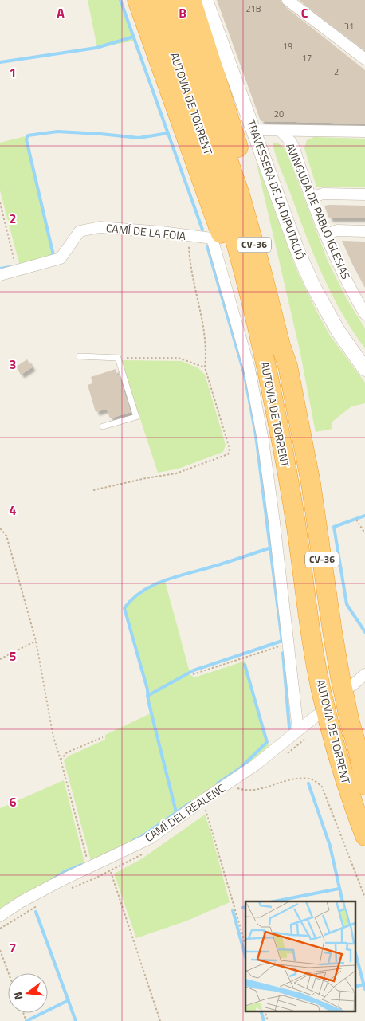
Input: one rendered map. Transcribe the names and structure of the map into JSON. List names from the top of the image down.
{
  "streets": {
    "highway": ["AUTOVIA DE TORRENT", "CV-36"],
    "street": [
      "TRAVESSERA DE LA DIPUTACIÓ",
      "AVINGUDA DE PABLO IGLESIAS",
      "CAMÍ DE LA FOIA",
      "CAMÍ DEL REALENC"
    ]
  },
  "house_numbers": [
    "21B",
    "31",
    "19",
    "17",
    "2",
    "20"
  ],
  "north": "left",
  "grid": {
    "columns": ["A", "B", "C"],
    "rows": [
      "1",
      "2",
      "3",
      "4",
      "5",
      "6",
      "7"
    ]
  }
}
